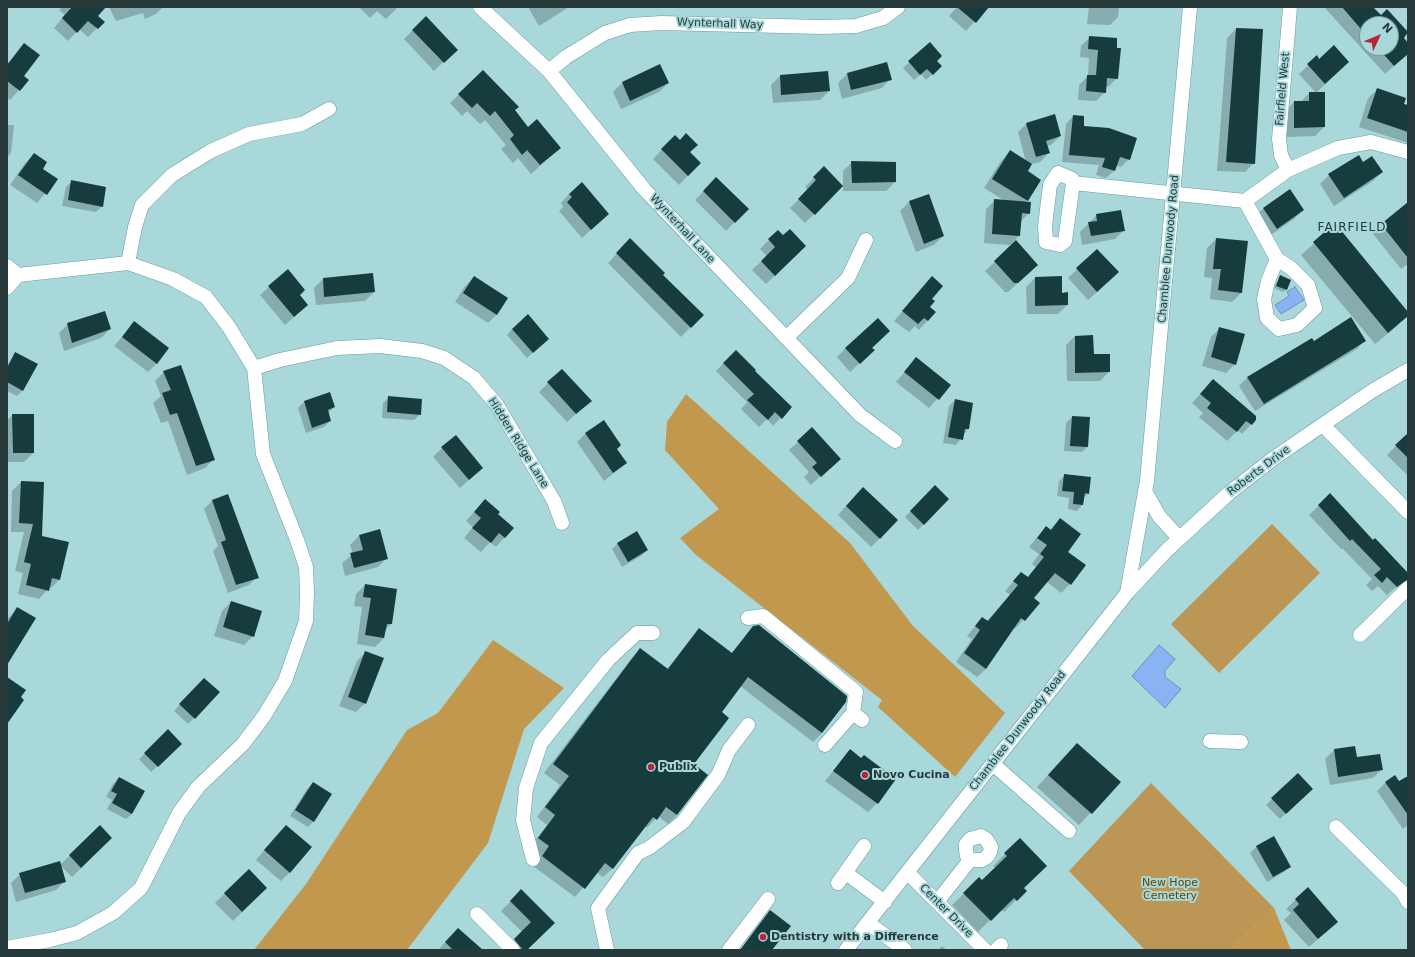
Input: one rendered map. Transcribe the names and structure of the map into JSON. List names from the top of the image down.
{
  "streets": {
    "street": [
      "Wynterhall Way",
      "Fairfield West",
      "Wynterhall Lane",
      "Chamblee Dunwoody Road",
      "Hidden Ridge Lane",
      "Roberts Drive",
      "Center Drive"
    ]
  },
  "crossings": [
    ["Wynterhall Way", "Wynterhall Lane"],
    ["Chamblee Dunwoody Road", "Roberts Drive"],
    ["Chamblee Dunwoody Road", "Center Drive"]
  ],
  "districts": ["FAIRFIELD"],
  "parks": ["New Hope Cemetery"],
  "places": ["Publix", "Novo Cucina", "Dentistry with a Difference"],
  "north": "top right"
}
